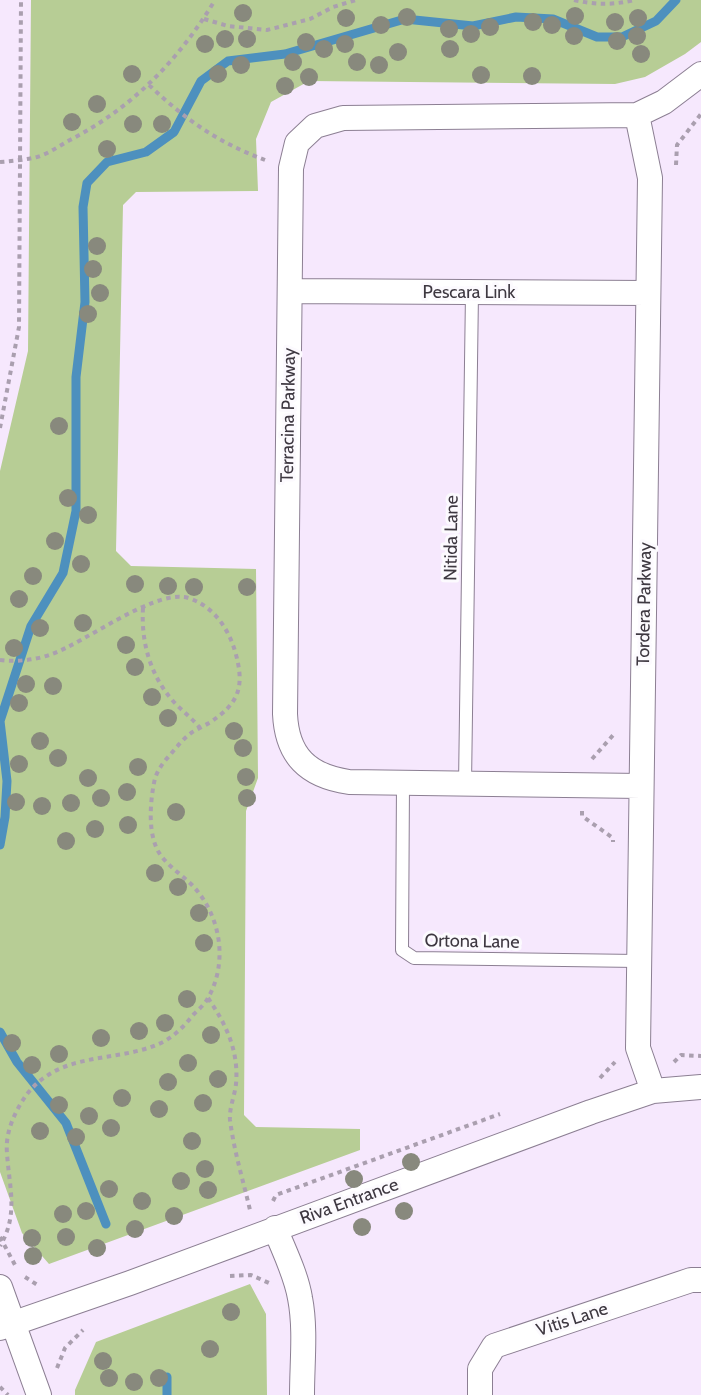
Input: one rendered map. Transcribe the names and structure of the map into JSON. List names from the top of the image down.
{
  "streets": {
    "street": [
      "Pescara Link",
      "Terracina Parkway",
      "Tordera Parkway",
      "Riva Entrance",
      "Vitis Lane"
    ],
    "lane": ["Nitida Lane", "Ortona Lane"]
  },
  "crossings": [
    ["Pescara Link", "Terracina Parkway"],
    ["Pescara Link", "Nitida Lane"],
    ["Pescara Link", "Tordera Parkway"],
    ["Terracina Parkway", "Nitida Lane"],
    ["Terracina Parkway", "Tordera Parkway"],
    ["Terracina Parkway", "Ortona Lane"],
    ["Tordera Parkway", "Ortona Lane"],
    ["Tordera Parkway", "Riva Entrance"]
  ]
}
